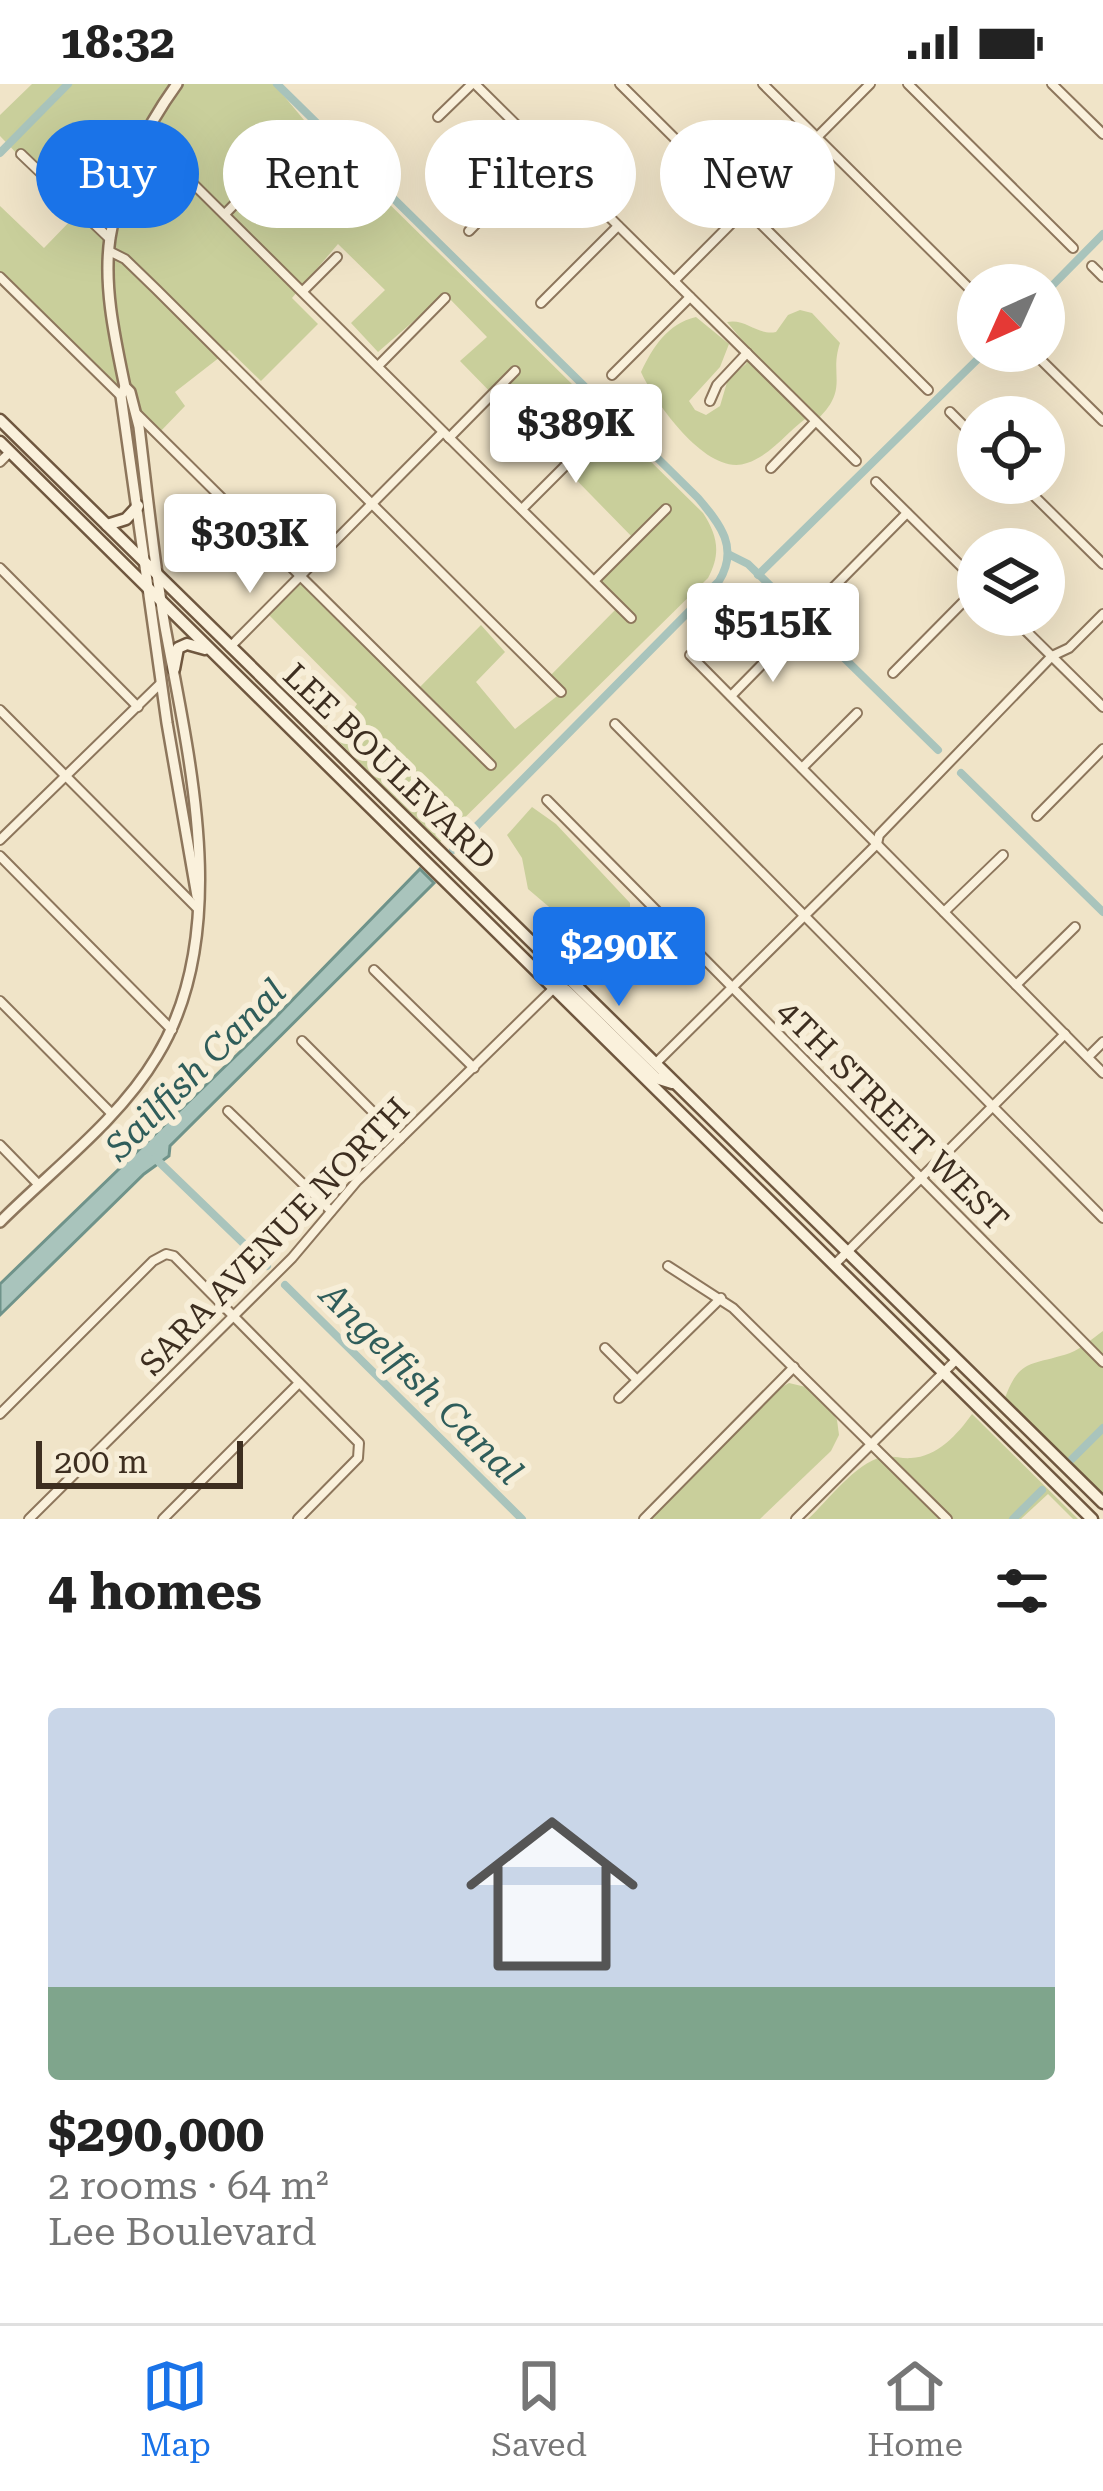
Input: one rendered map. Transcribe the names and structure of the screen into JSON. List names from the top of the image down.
{
  "streets": {
    "main road": ["LEE BOULEVARD"],
    "street": ["4TH STREET WEST", "SARA AVENUE NORTH"]
  },
  "crossings": [
    ["LEE BOULEVARD", "SARA AVENUE NORTH"]
  ],
  "water": ["Sailfish Canal", "Angelfish Canal"],
  "scale_bar": "200 m",
  "north": "bottom left",
  "page": {
    "status": "18:32",
    "chip": [
      "Buy",
      "Rent",
      "Filters",
      "New"
    ],
    "price": [
      "$389K",
      "$303K",
      "$515K",
      "$290K"
    ],
    "scale": "200 m",
    "heading": "4 homes",
    "list": [
      {
        "name": "$290,000",
        "note": "2 rooms · 64 m² · Lee Boulevard"
      }
    ],
    "tabs": ["Map", "Saved", "Home"]
  }
}
